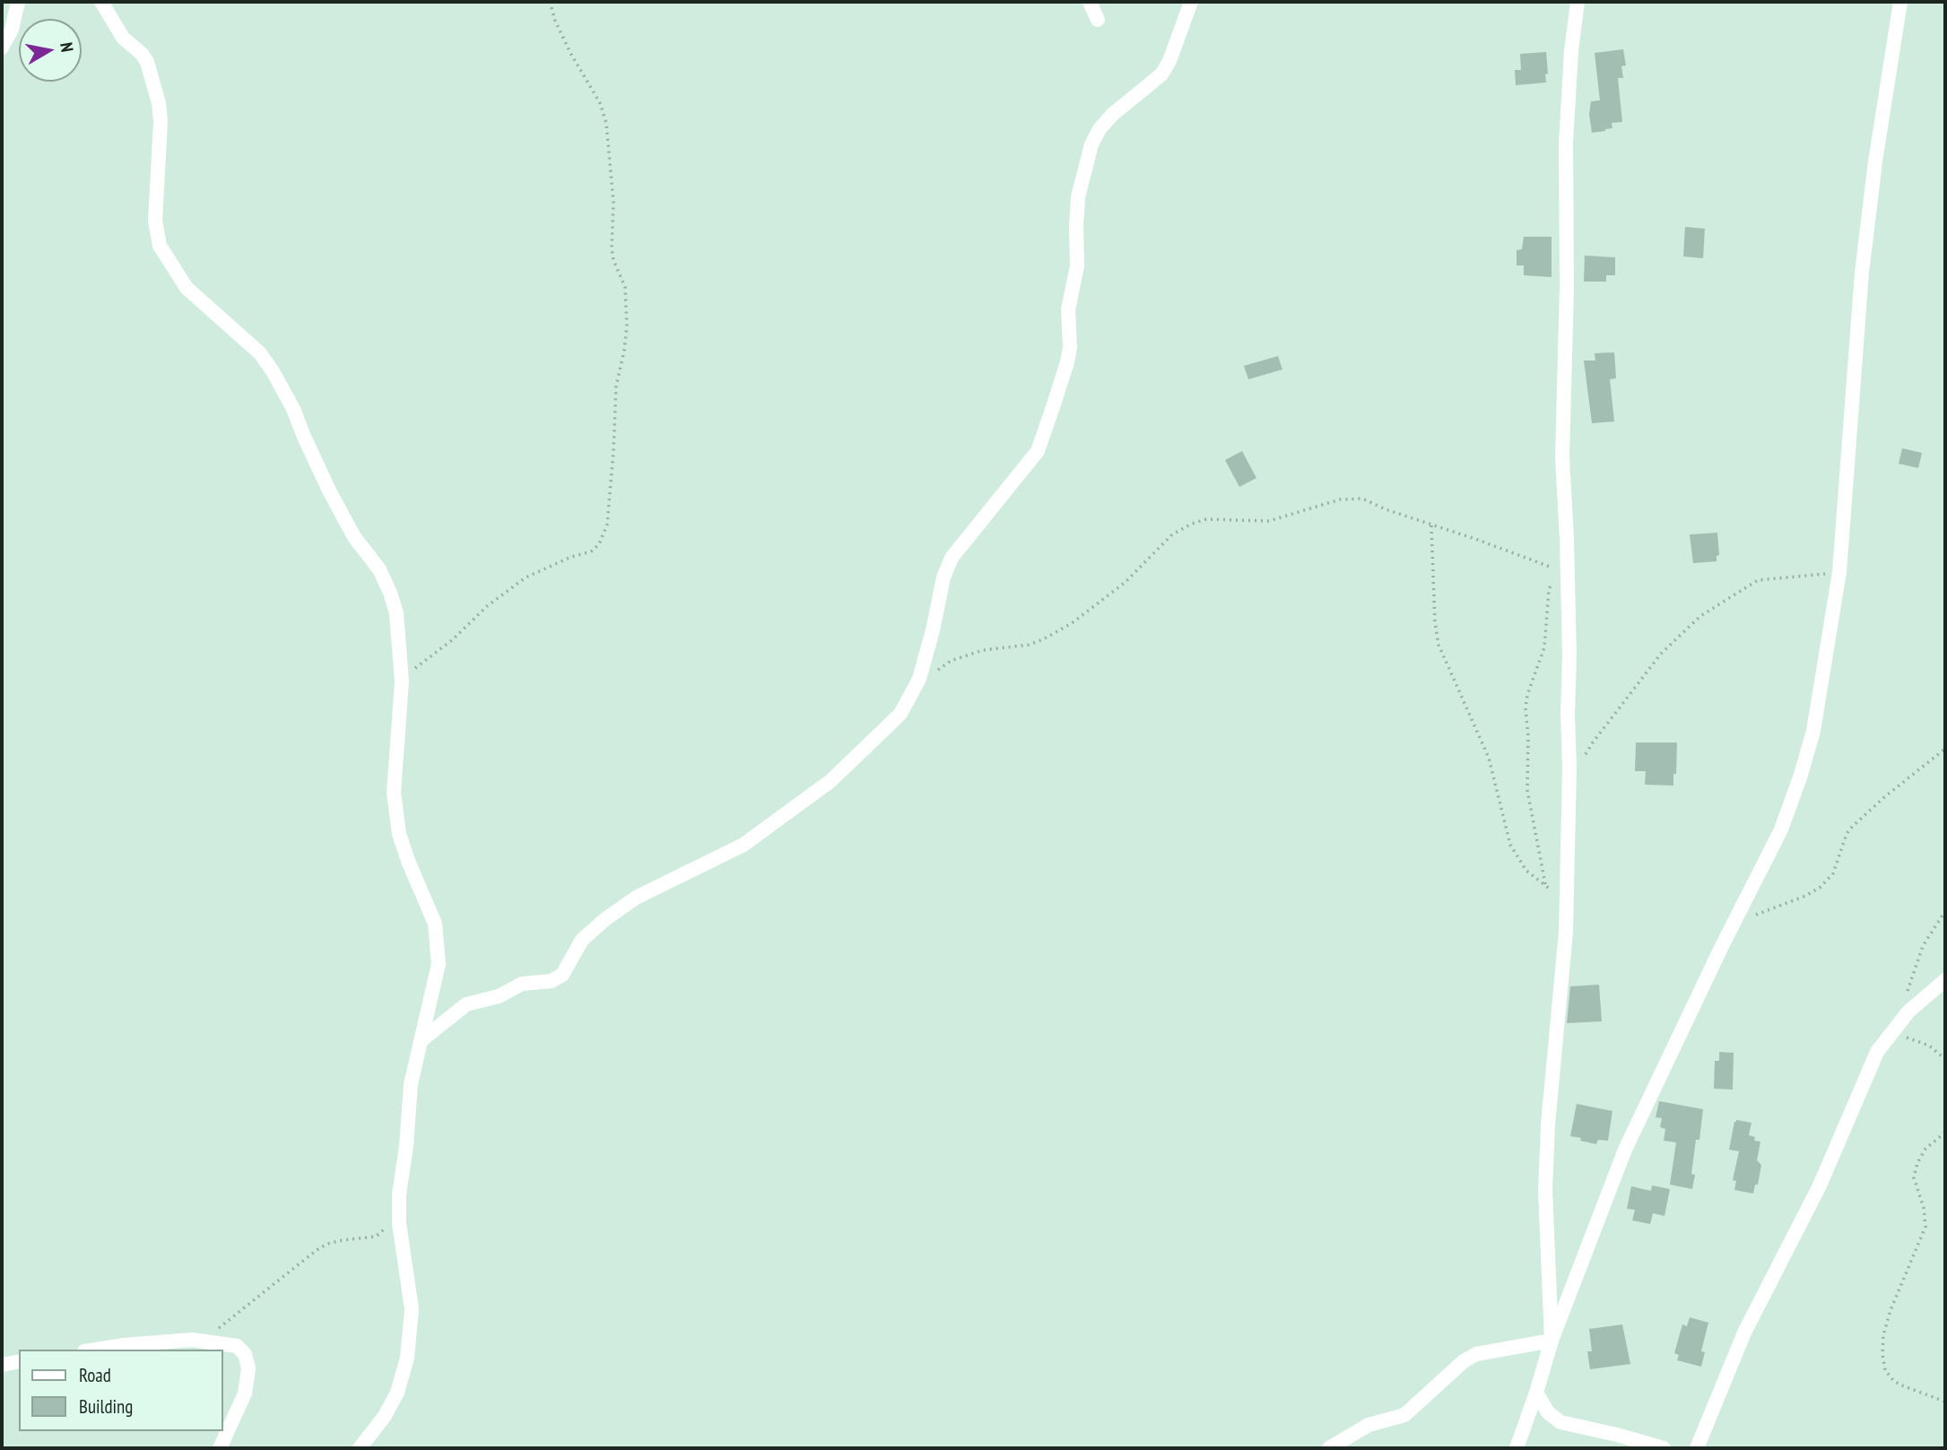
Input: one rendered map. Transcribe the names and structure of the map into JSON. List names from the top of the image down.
{
  "legend": ["Road", "Building"],
  "north": "right"
}
